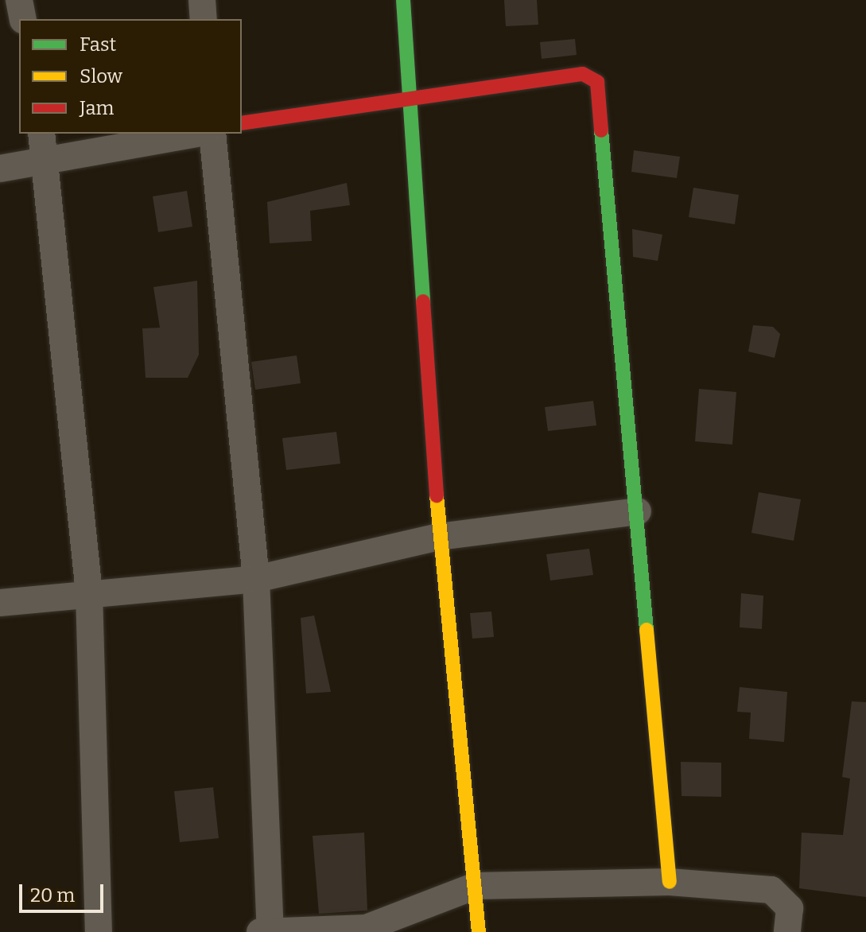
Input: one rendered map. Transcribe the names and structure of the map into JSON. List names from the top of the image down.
{
  "legend": ["Fast", "Slow", "Jam"],
  "scale_bar": "20 m"
}
